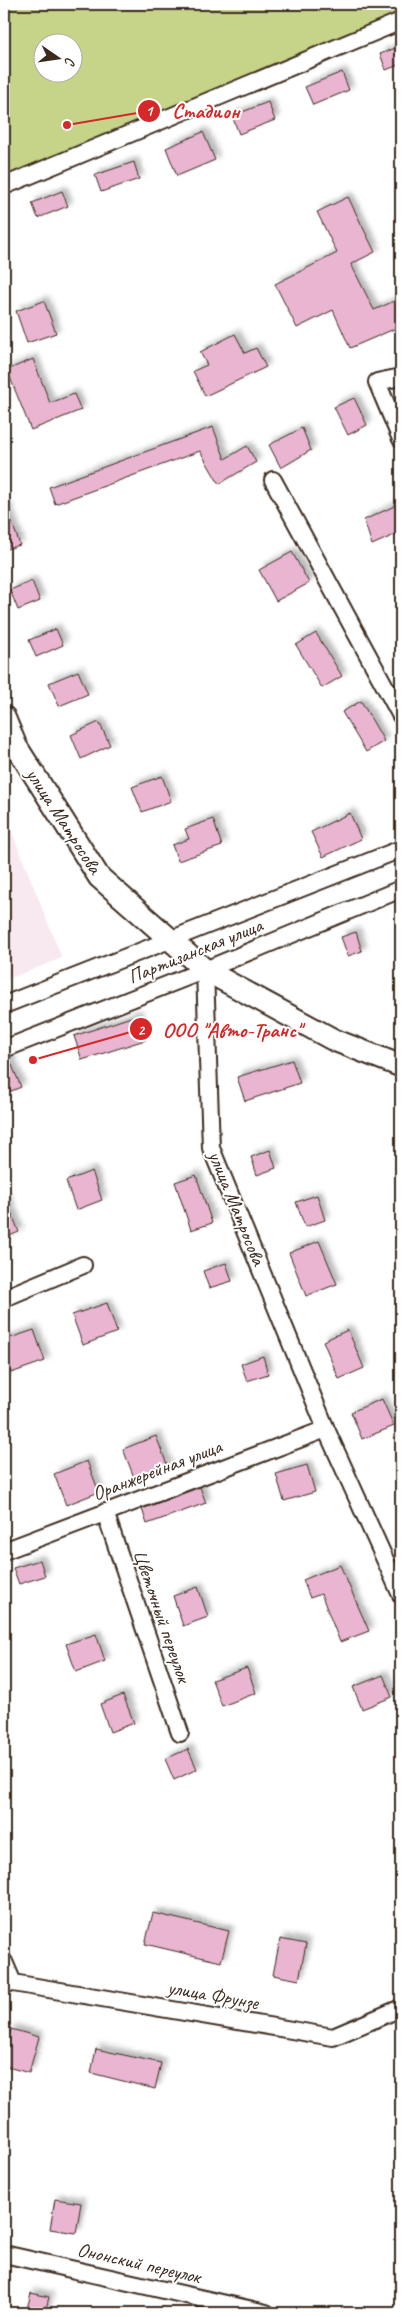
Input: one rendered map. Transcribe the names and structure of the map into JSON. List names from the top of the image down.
{
  "streets": {
    "main road": ["улица Матросова"],
    "street": [
      "Партизанская улица",
      "Оранжерейная улица",
      "Цветочный переулок",
      "улица Фрунзе",
      "Ононский переулок"
    ]
  },
  "crossings": [
    ["улица Матросова", "Партизанская улица"],
    ["улица Матросова", "Оранжерейная улица"],
    ["Оранжерейная улица", "Цветочный переулок"]
  ],
  "places": ["Стадион", "ООО \"Авто-Транс\""],
  "north": "right"
}
